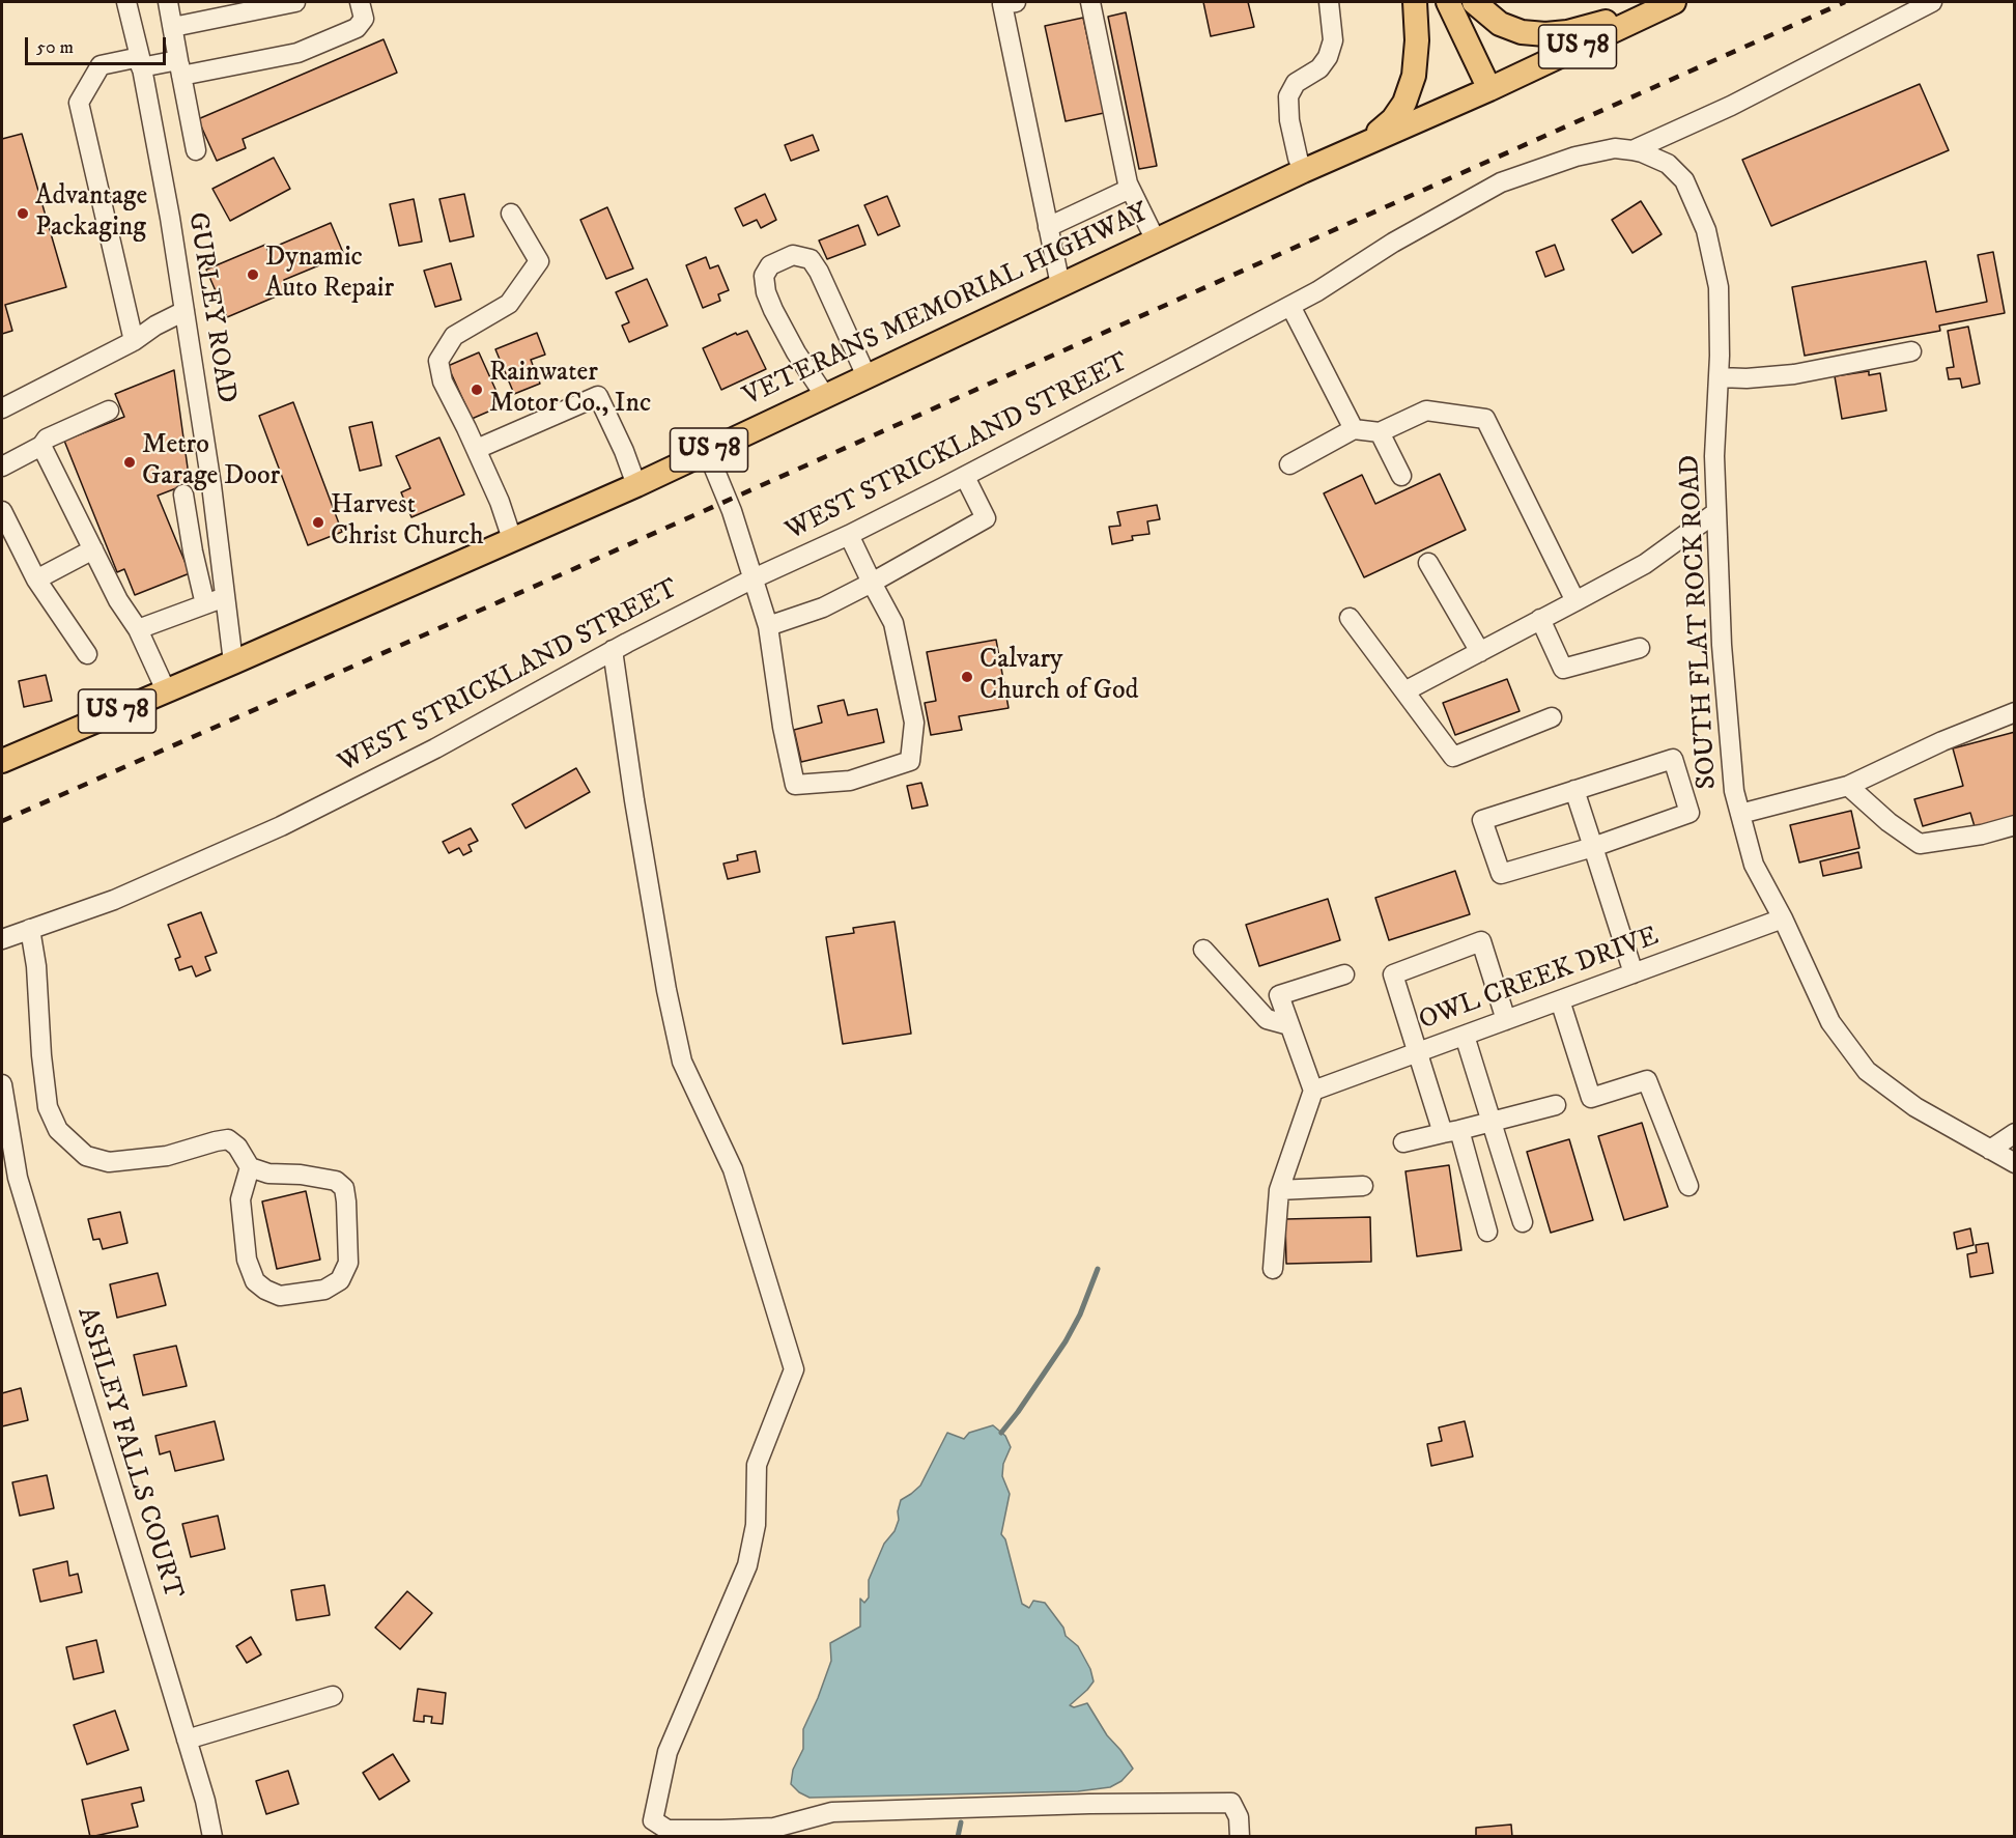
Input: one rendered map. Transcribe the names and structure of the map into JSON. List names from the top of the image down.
{
  "streets": {
    "main road": ["US 78", "VETERANS MEMORIAL HIGHWAY"],
    "street": [
      "GURLEY ROAD",
      "WEST STRICKLAND STREET",
      "SOUTH FLAT ROCK ROAD",
      "OWL CREEK DRIVE",
      "ASHLEY FALLS COURT"
    ]
  },
  "crossings": [
    ["VETERANS MEMORIAL HIGHWAY", "GURLEY ROAD"],
    ["WEST STRICKLAND STREET", "SOUTH FLAT ROCK ROAD"],
    ["SOUTH FLAT ROCK ROAD", "OWL CREEK DRIVE"]
  ],
  "places": [
    "Advantage Packaging",
    "Dynamic Auto Repair",
    "Rainwater Motor Co., Inc",
    "Metro Garage Door",
    "Harvest Christ Church",
    "Calvary Church of God"
  ],
  "scale_bar": "50 m"
}
